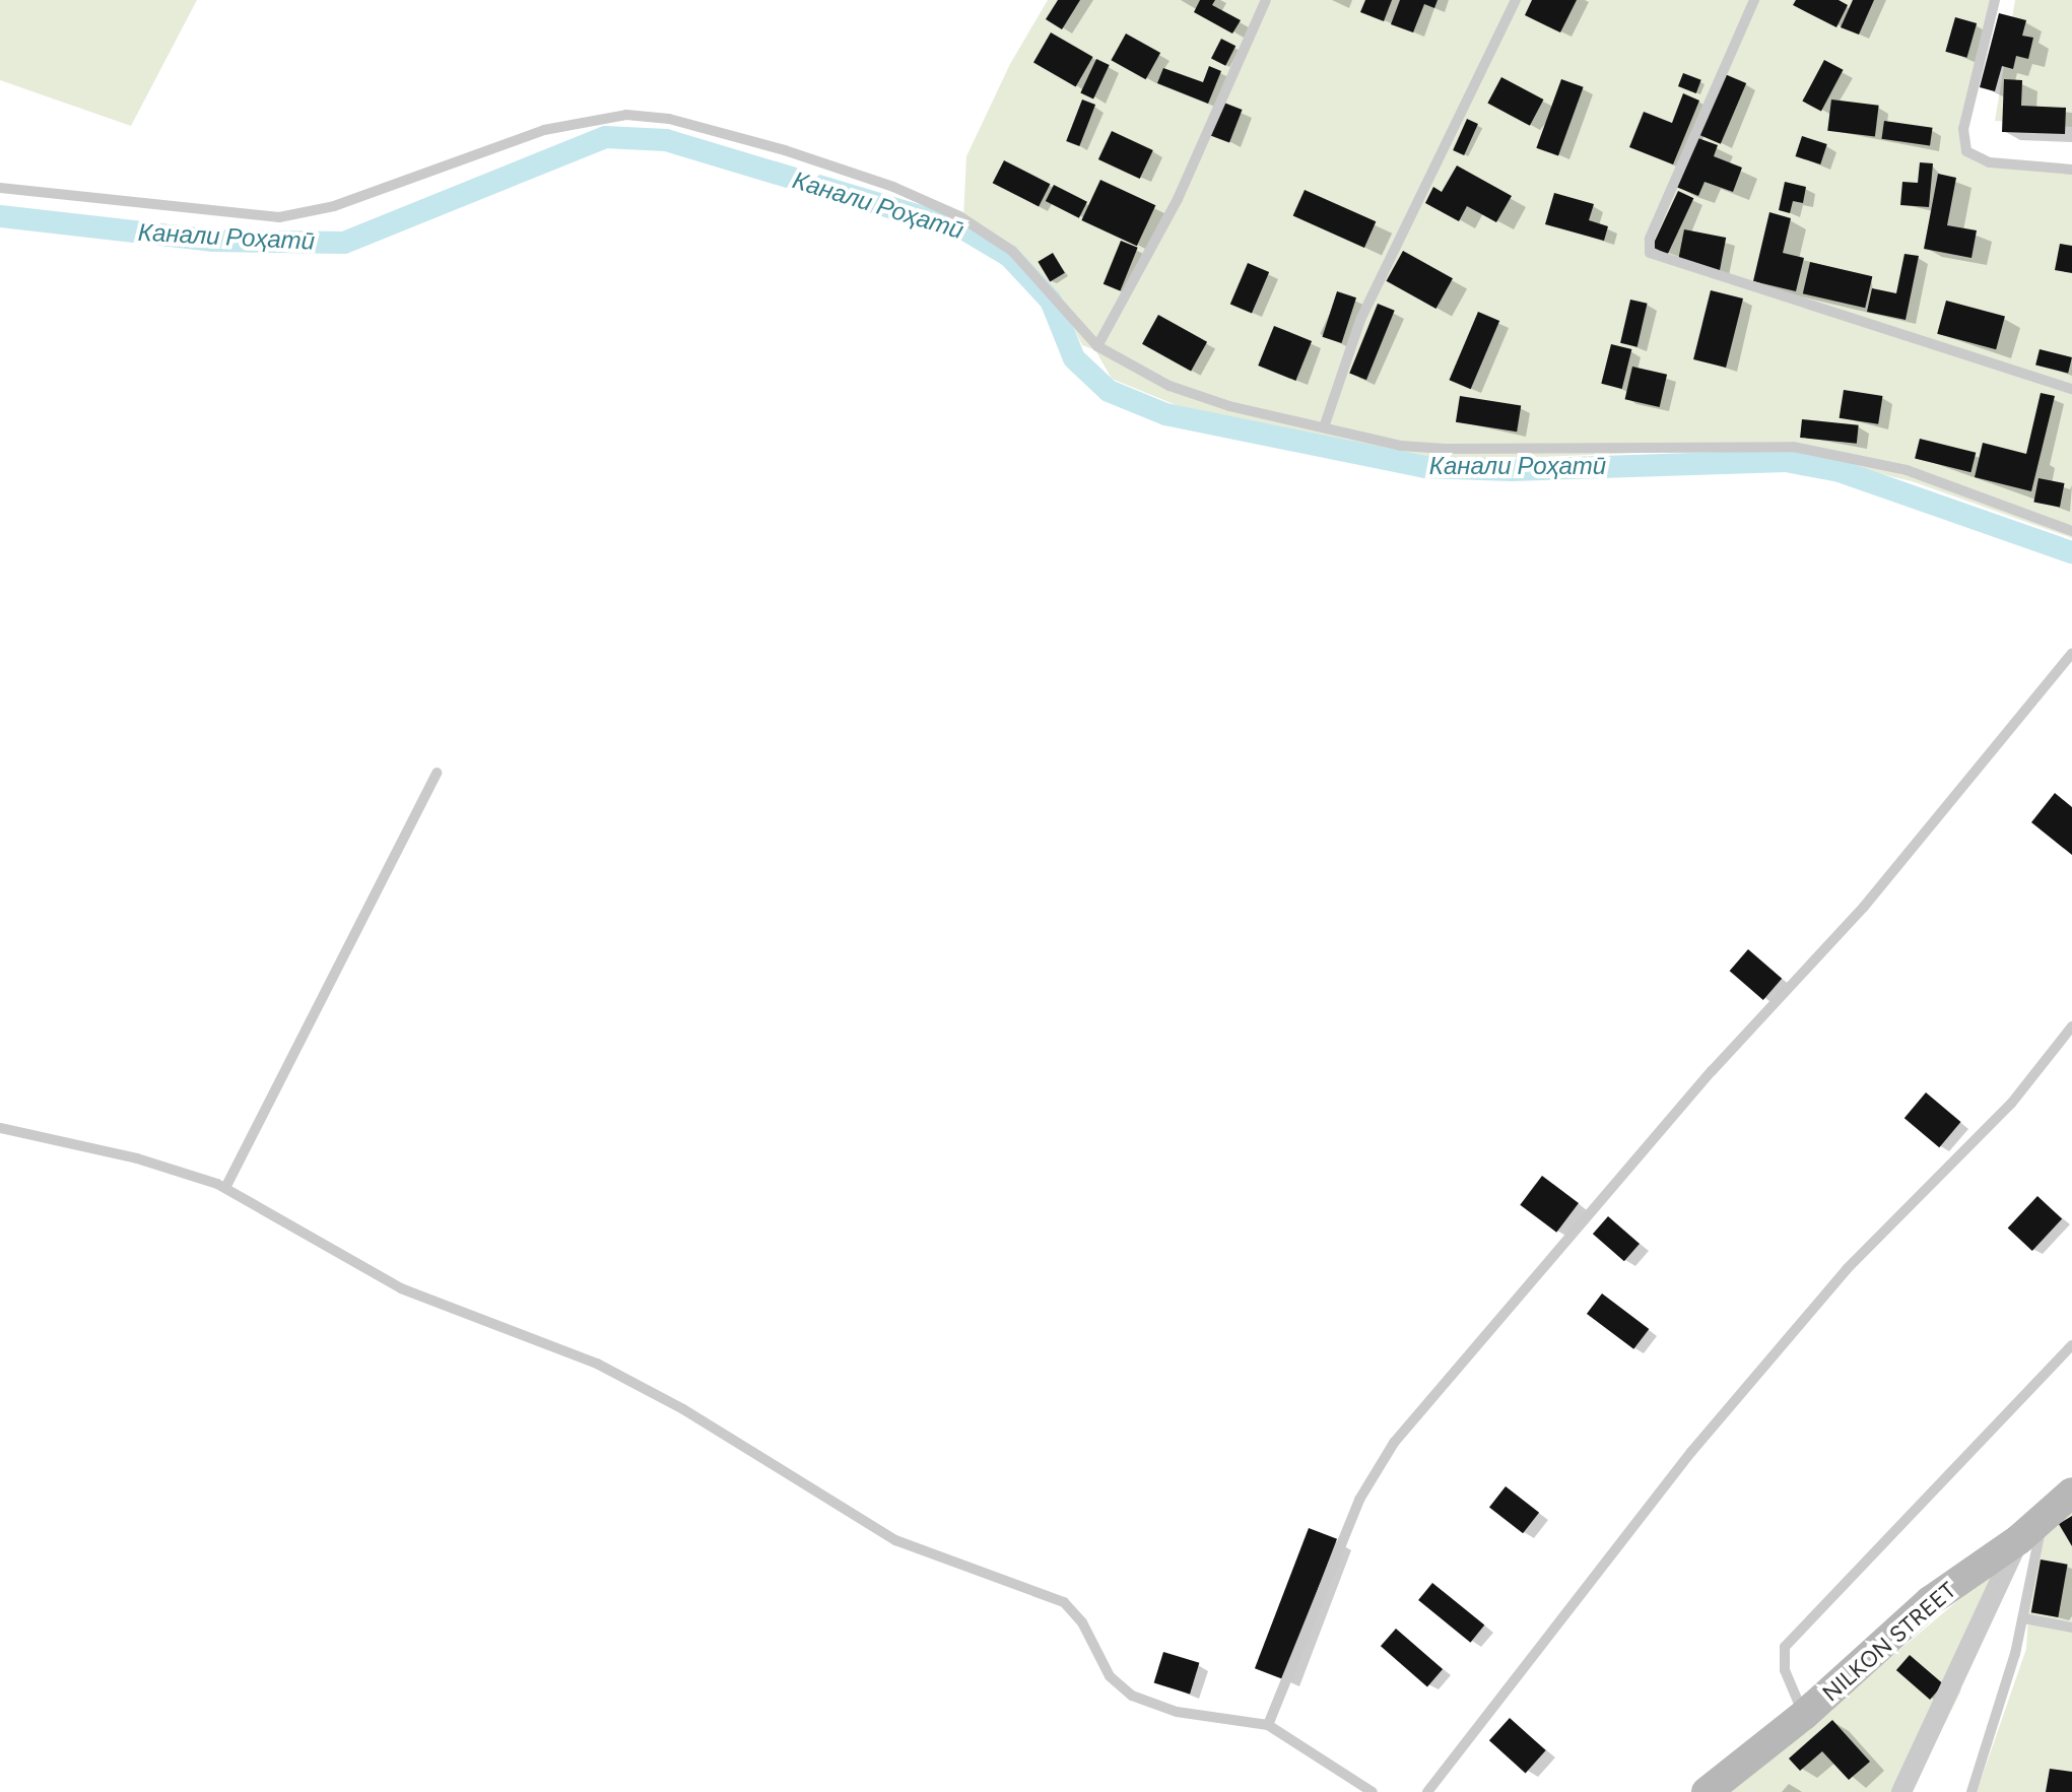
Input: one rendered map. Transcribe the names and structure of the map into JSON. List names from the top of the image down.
{
  "streets": {
    "street": ["NILKON STREET"]
  },
  "water": ["Канали Роҳатӣ"]
}
